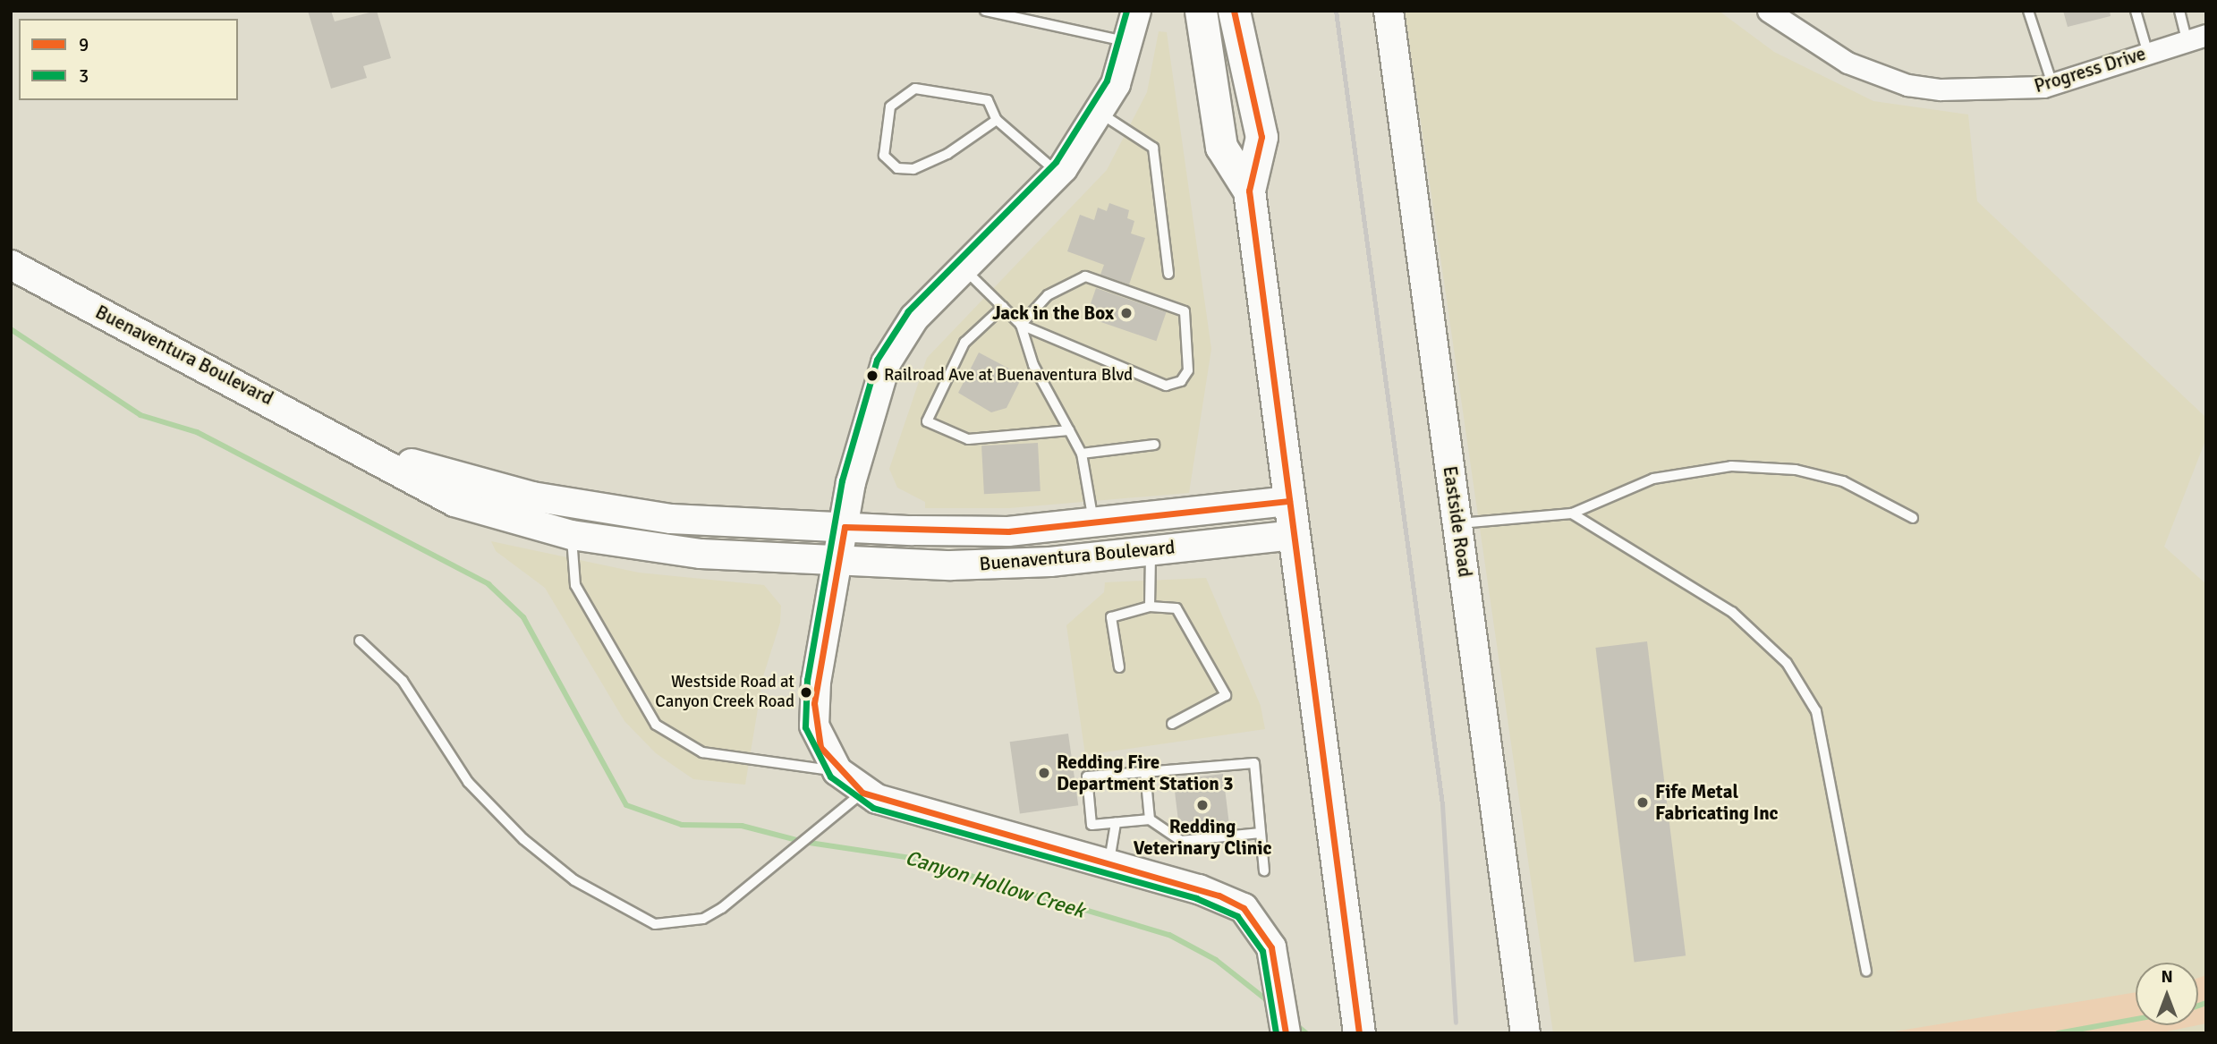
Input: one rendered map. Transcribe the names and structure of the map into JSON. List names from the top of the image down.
{
  "streets": {
    "main road": ["Buenaventura Boulevard", "Eastside Road"],
    "street": ["Progress Drive"]
  },
  "water": ["Canyon Hollow Creek"],
  "places": [
    "Jack in the Box",
    "Railroad Ave at Buenaventura Blvd",
    "Westside Road at Canyon Creek Road",
    "Redding Fire Department Station 3",
    "Fife Metal Fabricating Inc",
    "Redding Veterinary Clinic"
  ],
  "lines": ["transit line 9", "transit line 3"],
  "legend": ["9", "3"],
  "north": "top"
}
